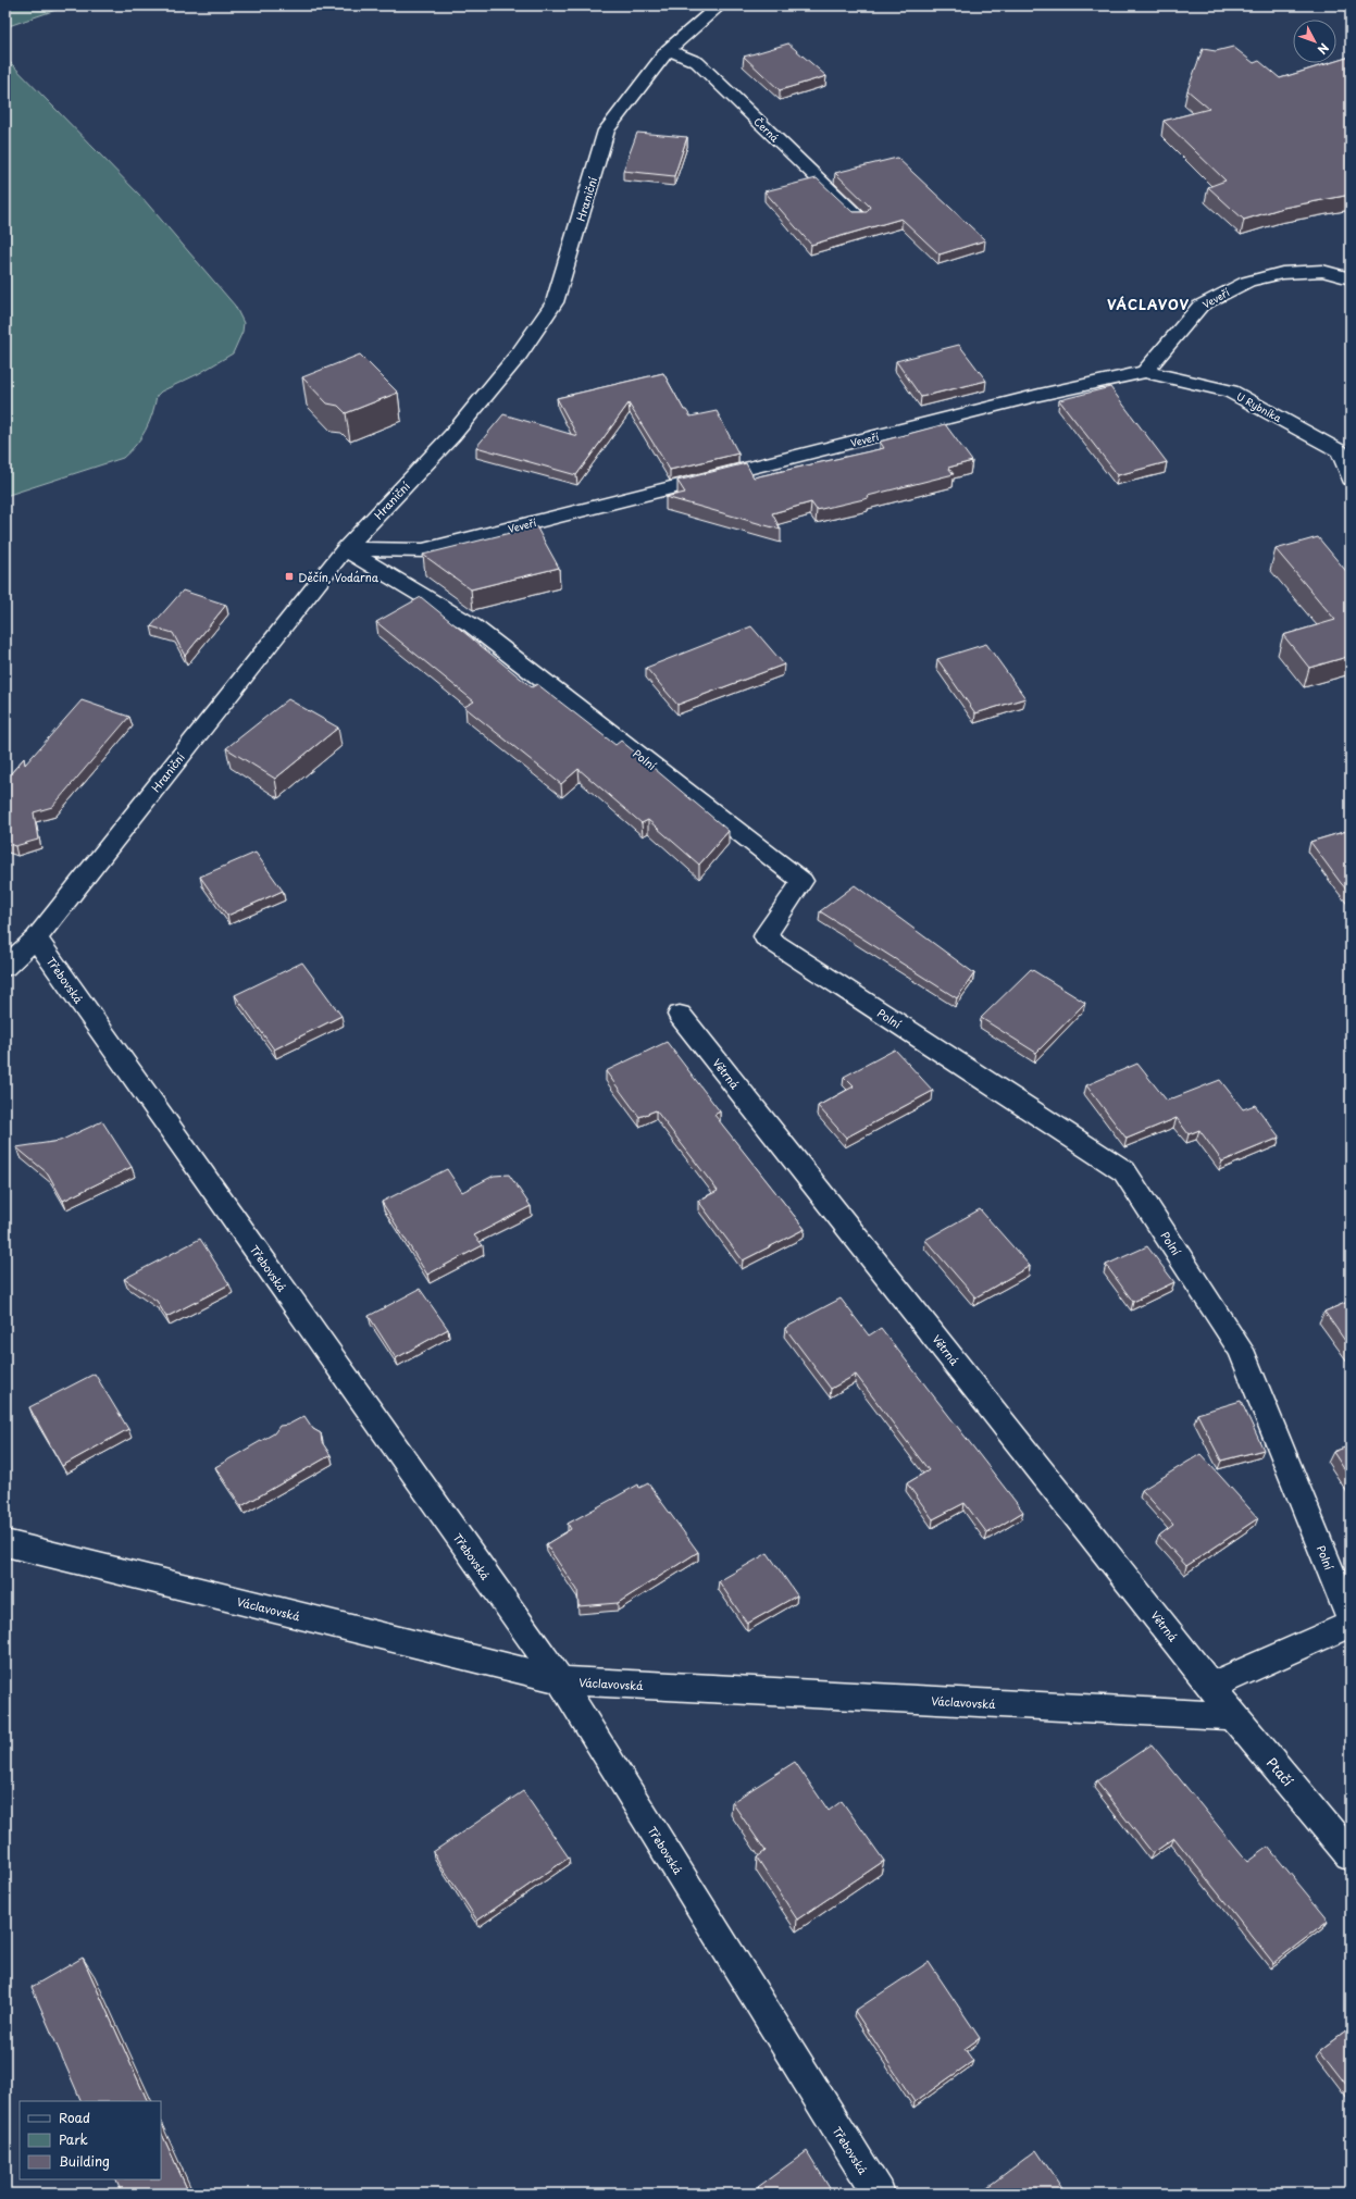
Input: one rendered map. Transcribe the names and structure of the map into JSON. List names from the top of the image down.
{
  "streets": {
    "street": [
      "Černá",
      "Hraniční",
      "Veveří",
      "U Rybníka",
      "Polní",
      "Třebovská",
      "Větrná",
      "Václavovská",
      "Ptačí"
    ]
  },
  "crossings": [
    ["Černá", "Hraniční"],
    ["Hraniční", "Veveří"],
    ["Hraniční", "Polní"],
    ["Hraniční", "Třebovská"],
    ["Veveří", "U Rybníka"],
    ["Veveří", "Polní"],
    ["Třebovská", "Václavovská"],
    ["Větrná", "Ptačí"],
    ["Václavovská", "Ptačí"]
  ],
  "districts": ["VÁCLAVOV"],
  "places": {
    "transit": ["Děčín, Vodárna"]
  },
  "legend": ["Road", "Park", "Building"],
  "north": "bottom right"
}
